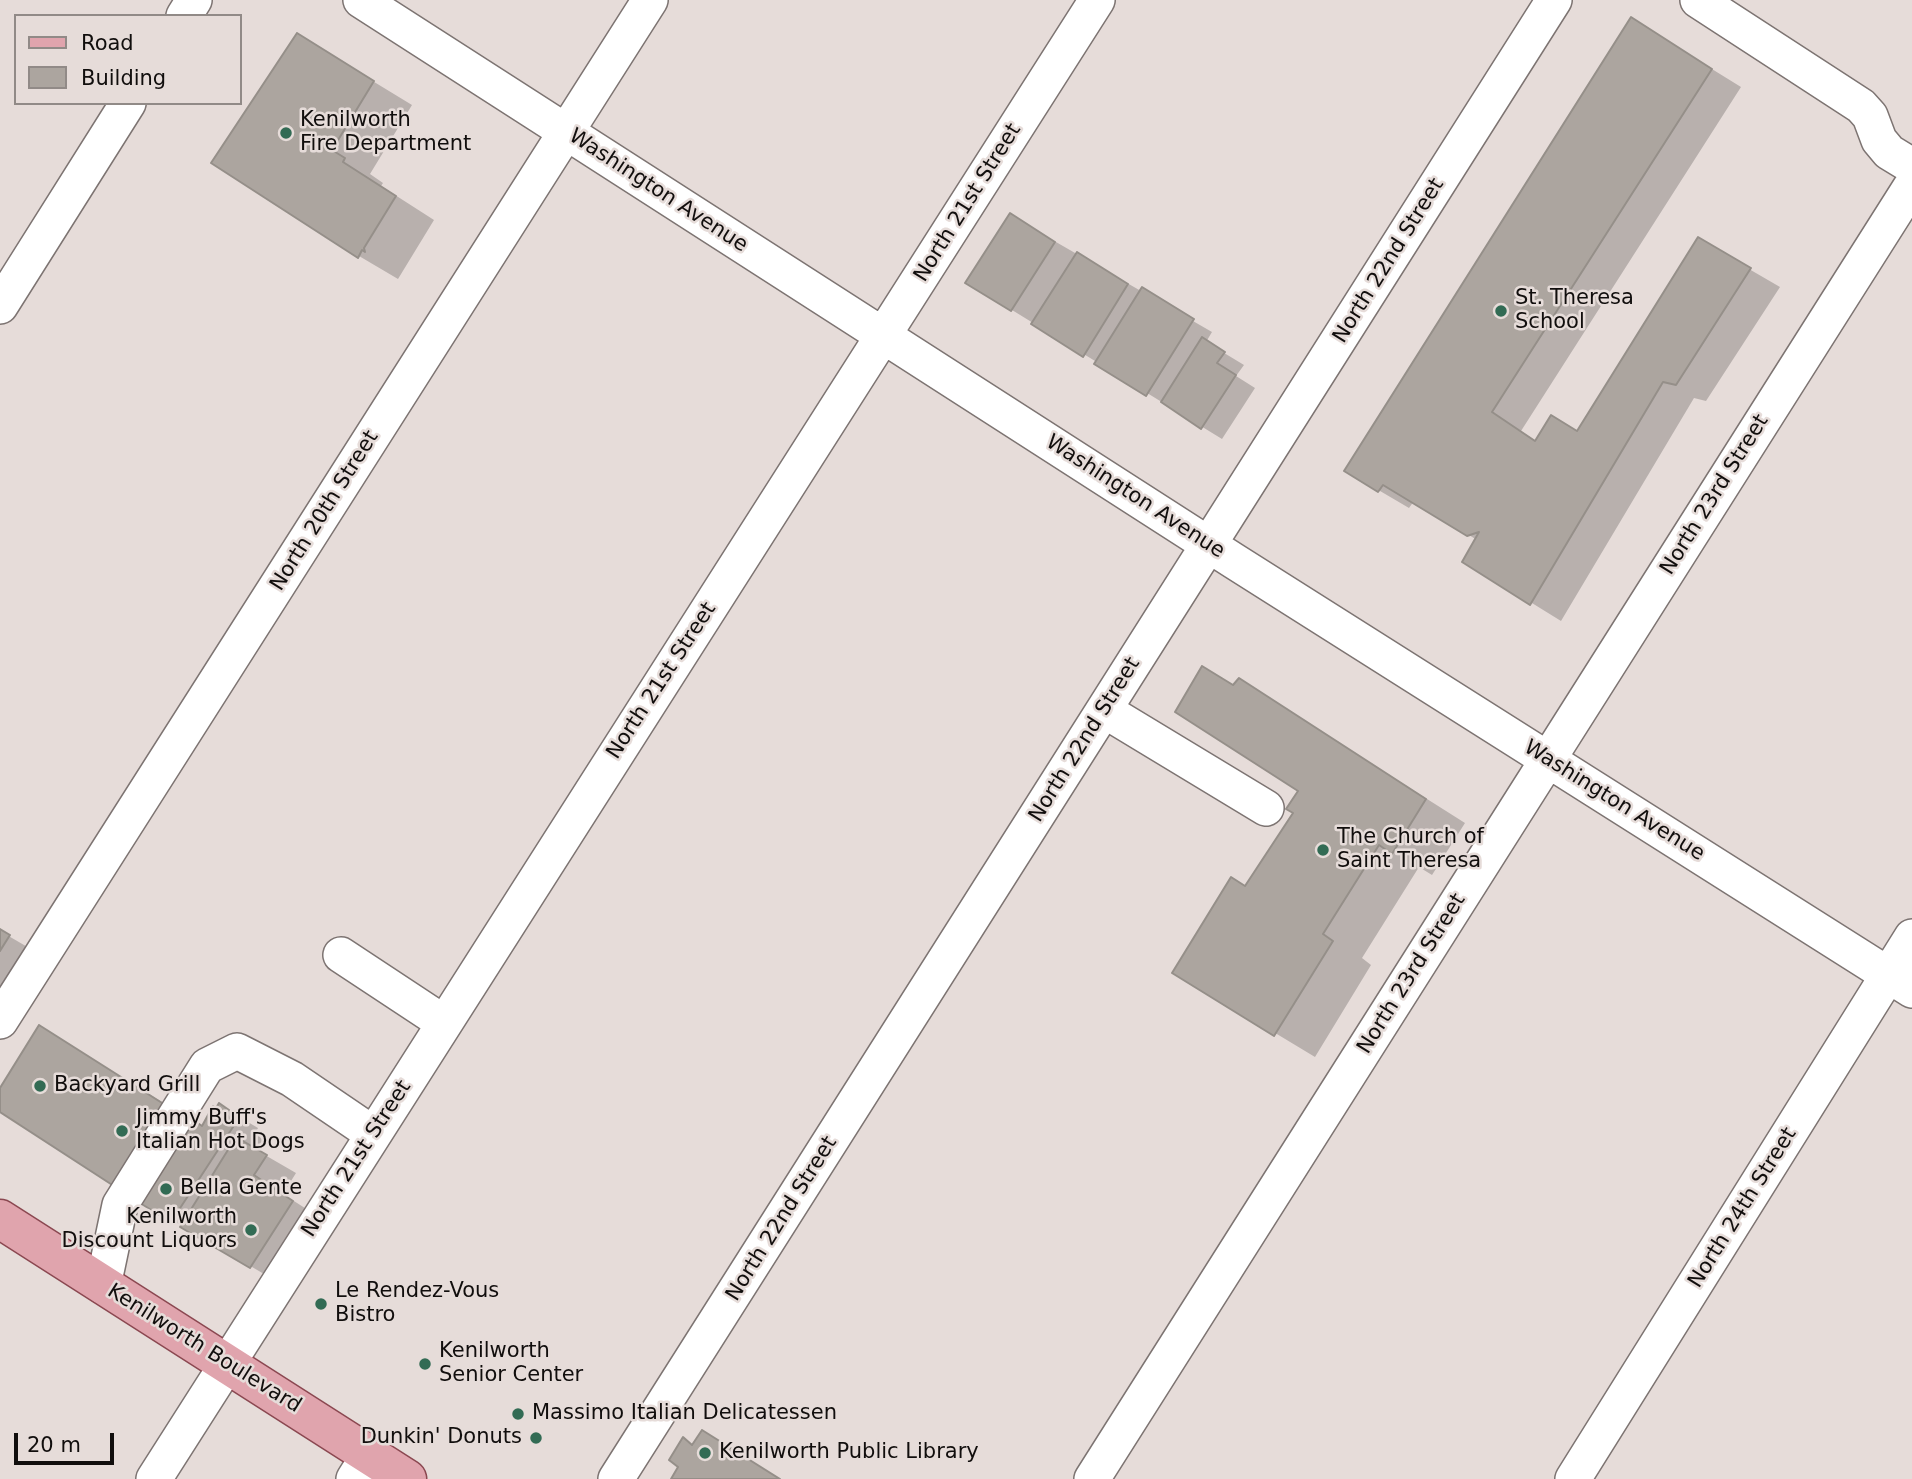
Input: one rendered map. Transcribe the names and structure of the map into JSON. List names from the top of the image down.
{
  "streets": {
    "main road": ["Kenilworth Boulevard"],
    "street": [
      "Washington Avenue",
      "North 21st Street",
      "North 22nd Street",
      "North 23rd Street",
      "North 20th Street",
      "North 24th Street"
    ]
  },
  "crossings": [
    ["Washington Avenue", "North 21st Street"],
    ["Washington Avenue", "North 22nd Street"],
    ["Washington Avenue", "North 23rd Street"],
    ["Washington Avenue", "North 20th Street"],
    ["Washington Avenue", "North 24th Street"],
    ["North 21st Street", "Kenilworth Boulevard"]
  ],
  "places": [
    "Kenilworth Fire Department",
    "St. Theresa School",
    "The Church of Saint Theresa",
    "Backyard Grill",
    "Jimmy Buff's Italian Hot Dogs",
    "Bella Gente",
    "Kenilworth Discount Liquors",
    "Le Rendez-Vous Bistro",
    "Kenilworth Senior Center",
    "Massimo Italian Delicatessen",
    "Dunkin' Donuts",
    "Kenilworth Public Library"
  ],
  "legend": ["Road", "Building"],
  "scale_bar": "20 m"
}
